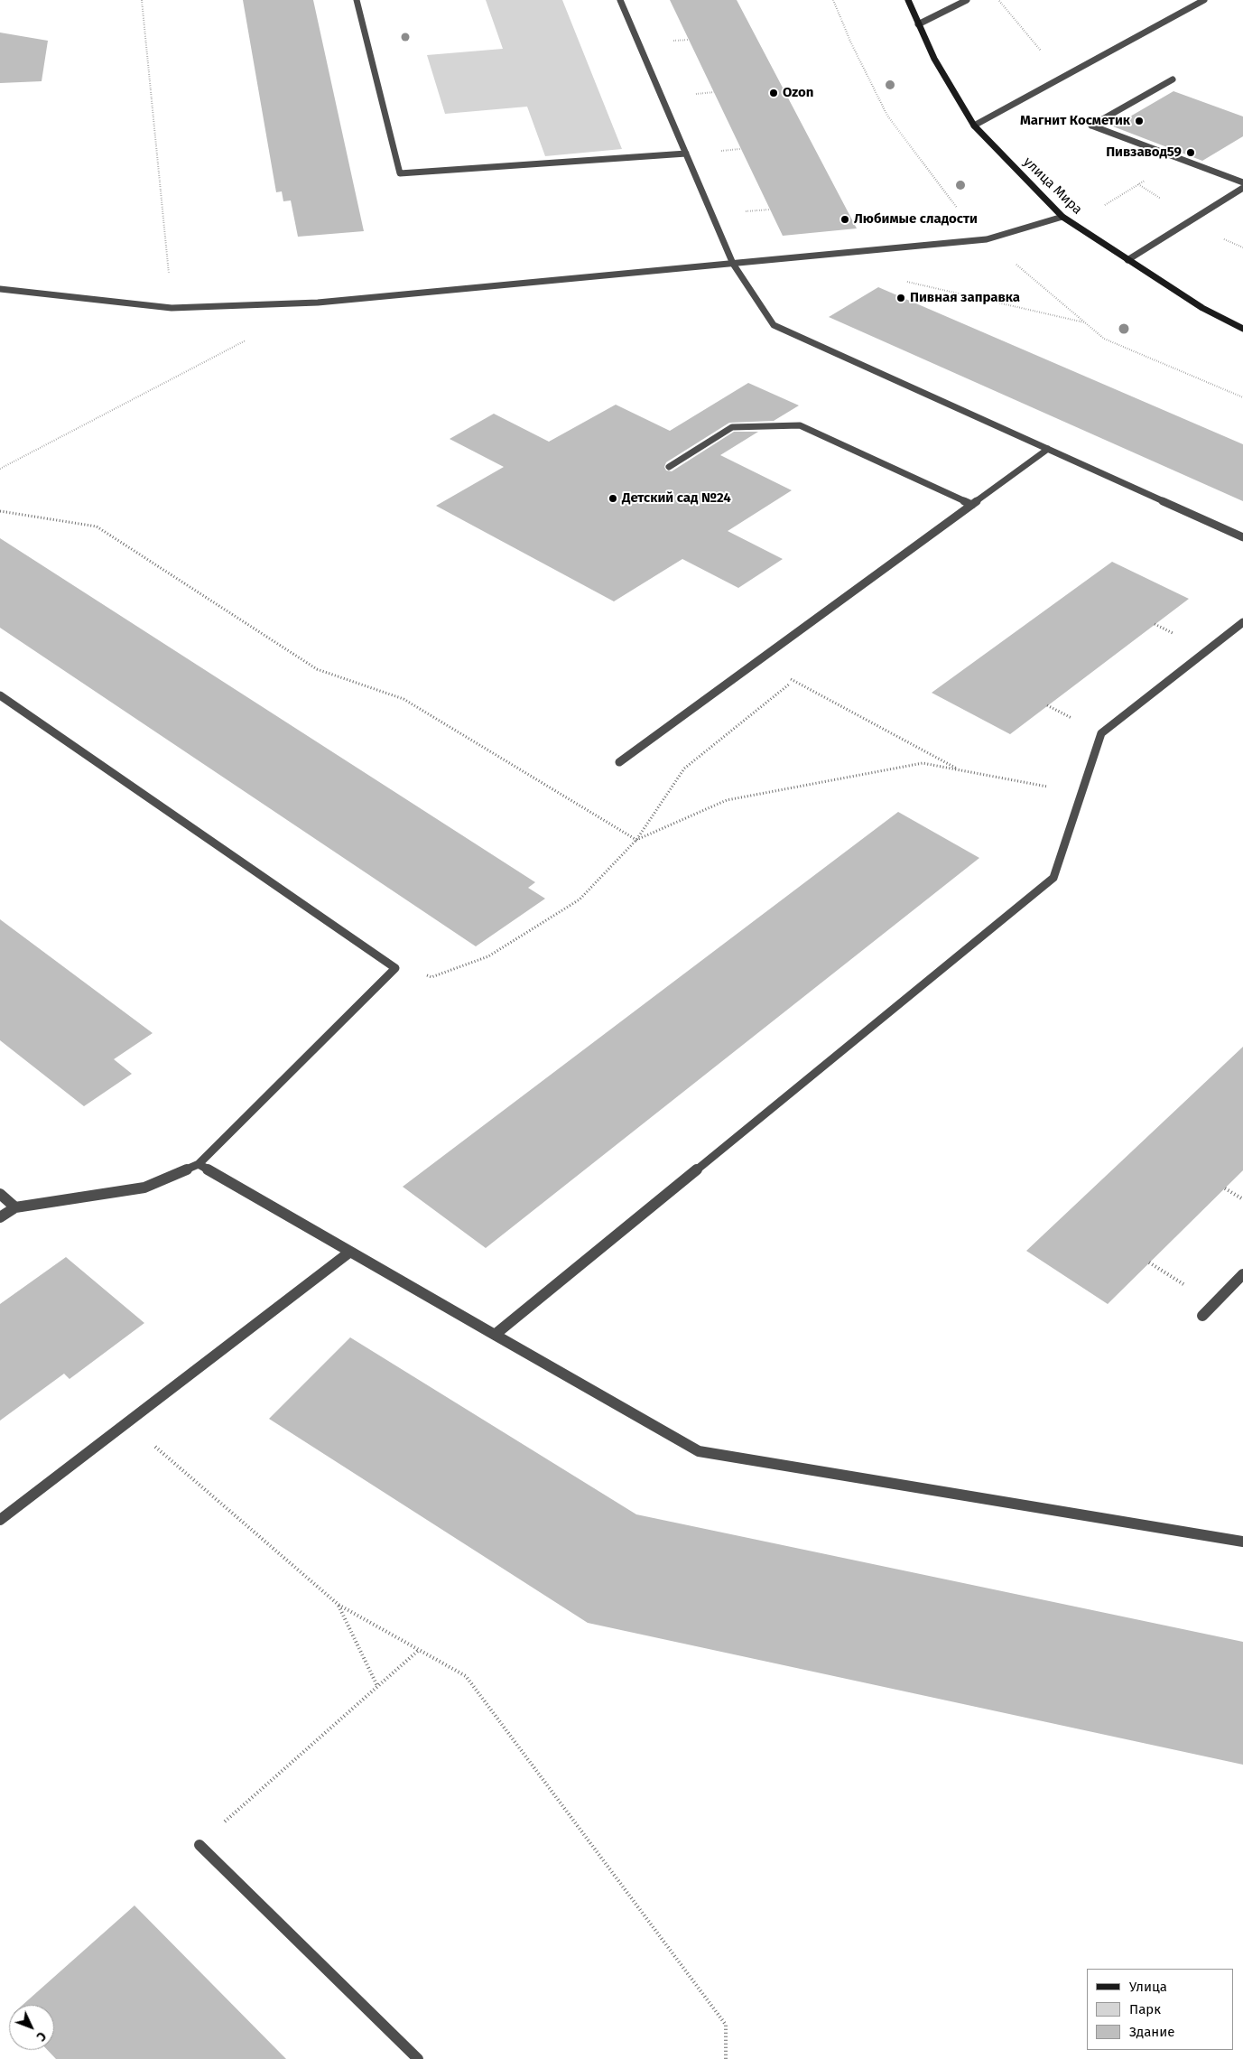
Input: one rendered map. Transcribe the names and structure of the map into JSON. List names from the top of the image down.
{
  "streets": {
    "street": ["улица Мира"]
  },
  "places": [
    "Ozon",
    "Магнит Косметик",
    "Пивзавод59",
    "Любимые сладости",
    "Пивная заправка",
    "Детский сад №24"
  ],
  "legend": ["Улица", "Парк", "Здание"],
  "north": "bottom right"
}
